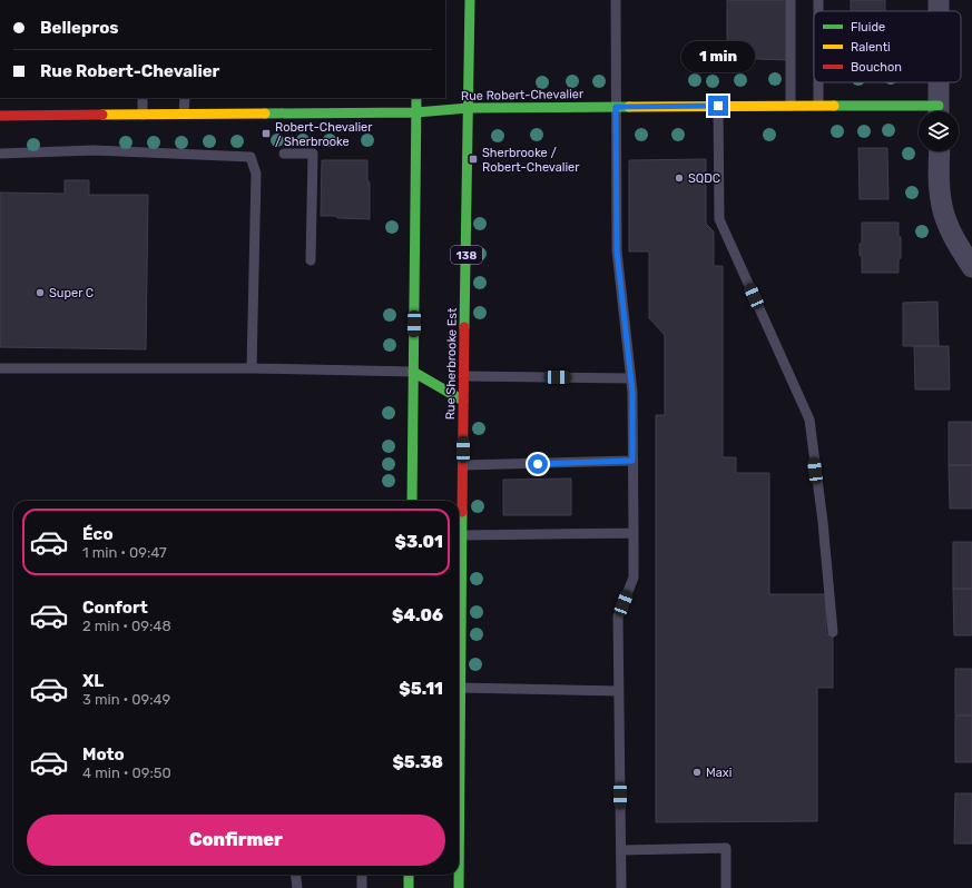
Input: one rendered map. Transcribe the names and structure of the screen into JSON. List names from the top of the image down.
{
  "streets": {
    "main road": ["Rue Robert-Chevalier", "138", "Rue Sherbrooke Est"]
  },
  "crossings": [
    ["Rue Robert-Chevalier", "Rue Sherbrooke Est"]
  ],
  "places": {
    "transit": ["Robert-Chevalier / Sherbrooke", "Sherbrooke / Robert-Chevalier"],
    "other": ["SQDC", "Super C", "Maxi"]
  },
  "legend": ["Fluide", "Ralenti", "Bouchon"],
  "page": {
    "banner": ["Bellepros", "Rue Robert-Chevalier"],
    "bubble": "1 min",
    "list": [
      {
        "name": "Éco",
        "note": "1 min · 09:47",
        "value": "$3.01"
      },
      {
        "name": "Confort",
        "note": "2 min · 09:48",
        "value": "$4.06"
      },
      {
        "name": "XL",
        "note": "3 min · 09:49",
        "value": "$5.11"
      },
      {
        "name": "Moto",
        "note": "4 min · 09:50",
        "value": "$5.38"
      }
    ],
    "buttons": "Confirmer"
  }
}
